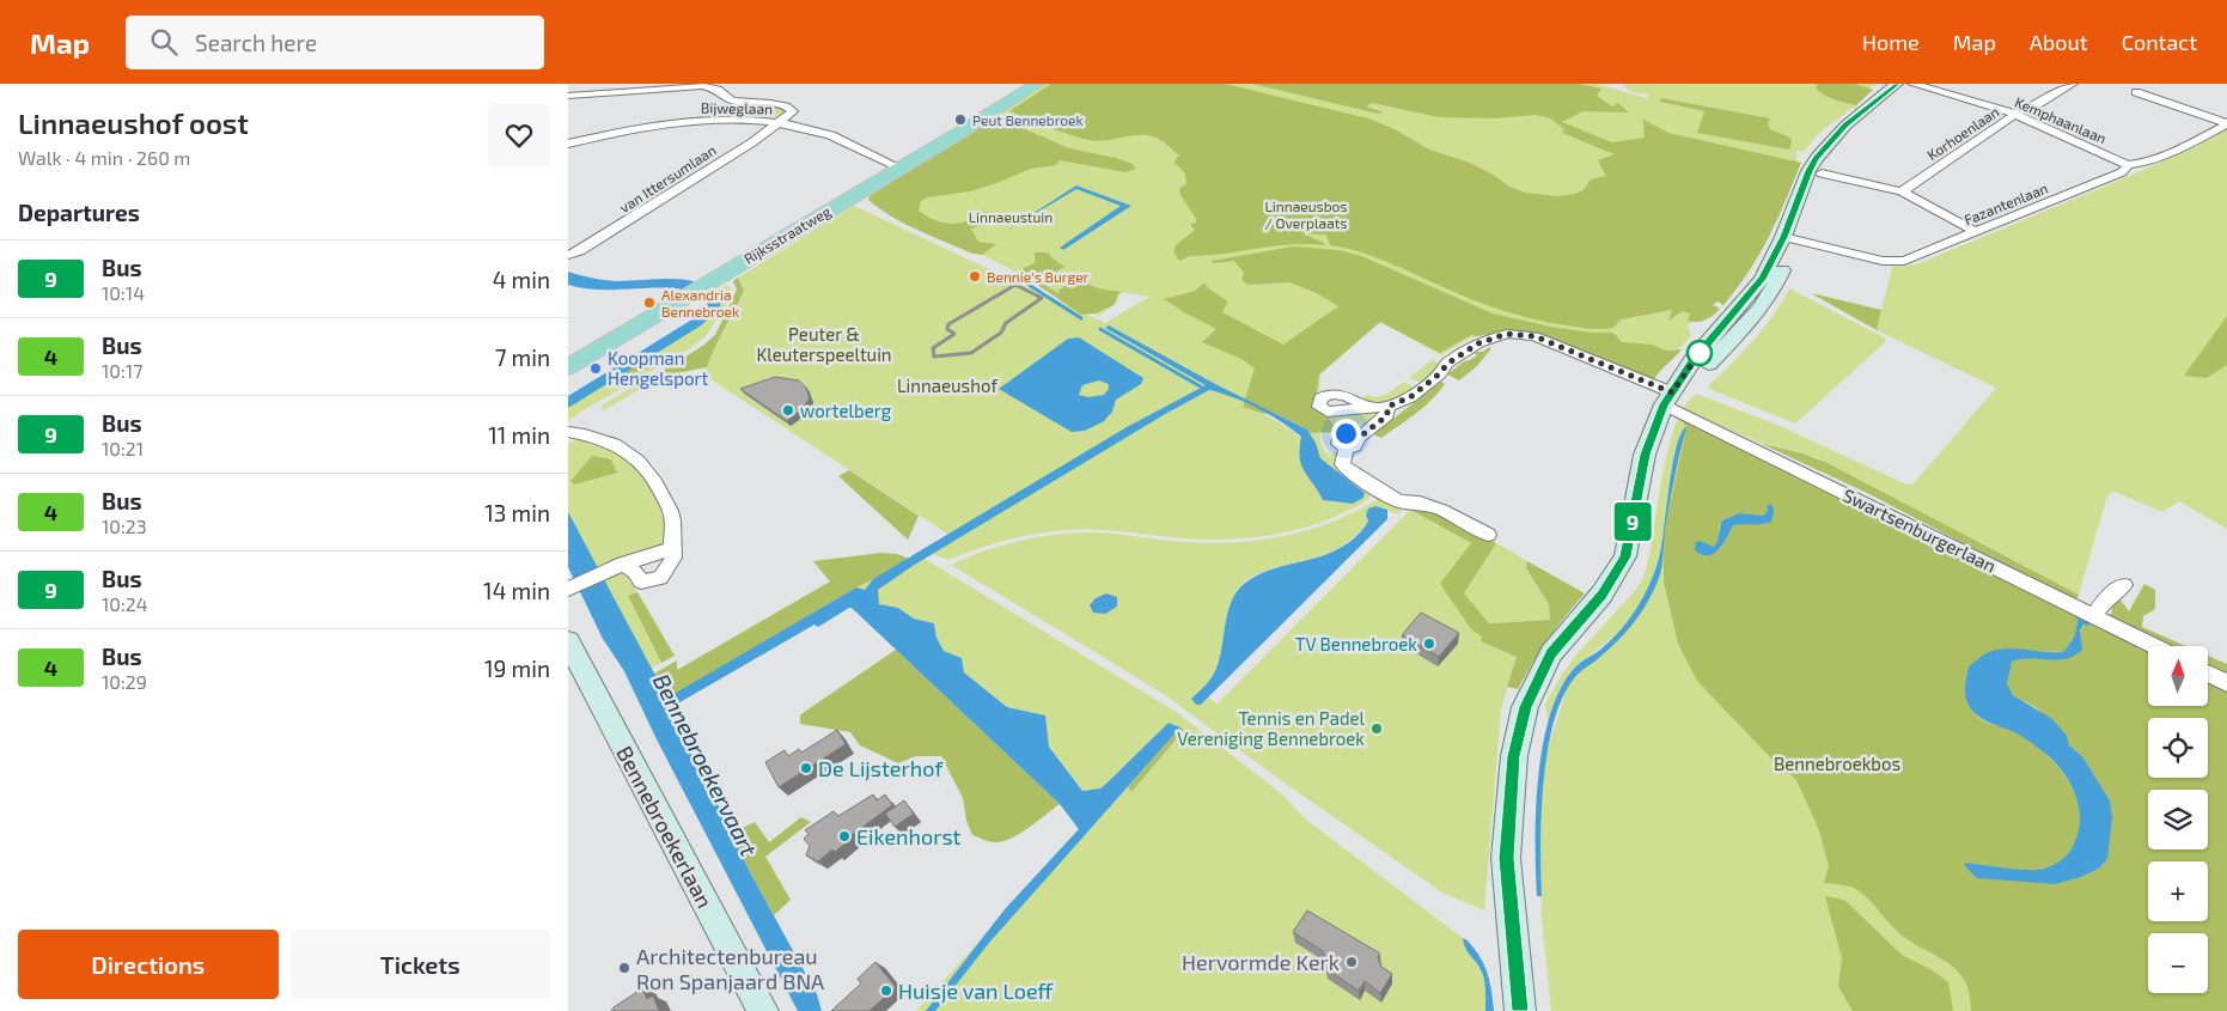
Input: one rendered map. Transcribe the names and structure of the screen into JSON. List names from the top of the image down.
{
  "streets": {
    "main road": ["Rijksstraatweg"],
    "street": [
      "Bijweglaan",
      "Kemphaanlaan",
      "Korhoenlaan",
      "van Ittersumlaan",
      "Fazantenlaan",
      "Swartsenburgerlaan",
      "Bennebroekerlaan"
    ]
  },
  "crossings": [
    ["Bijweglaan", "van Ittersumlaan"],
    ["Bijweglaan", "Rijksstraatweg"],
    ["Kemphaanlaan", "Korhoenlaan"],
    ["Kemphaanlaan", "Fazantenlaan"]
  ],
  "water": ["Bennebroekervaart"],
  "parks": [
    "Linnaeusbos / Overplaats",
    "Linnaeustuin",
    "Peuter & Kleuterspeeltuin",
    "Linnaeushof",
    "Bennebroekbos"
  ],
  "places": [
    "Peut Bennebroek",
    "Bennie's Burger",
    "Alexandria Bennebroek",
    "Koopman Hengelsport",
    "wortelberg",
    "TV Bennebroek",
    "Tennis en Padel Vereniging Bennebroek",
    "De Lijsterhof",
    "Eikenhorst",
    "Hervormde Kerk",
    "Architectenbureau Ron Spanjaard BNA",
    "Huisje van Loeff"
  ],
  "lines": ["bus line 9"],
  "north": "top",
  "page": {
    "header": "Map",
    "search": "Search here",
    "nav": [
      "Home",
      "Map",
      "About",
      "Contact"
    ],
    "heading": [
      ["Linnaeushof oost", "Walk · 4 min · 260 m"],
      "Departures"
    ],
    "on_map": "9",
    "list": [
      {
        "mark": "9",
        "name": "Bus",
        "note": "10:14",
        "value": "4 min"
      },
      {
        "mark": "4",
        "name": "Bus",
        "note": "10:17",
        "value": "7 min"
      },
      {
        "mark": "9",
        "name": "Bus",
        "note": "10:21",
        "value": "11 min"
      },
      {
        "mark": "4",
        "name": "Bus",
        "note": "10:23",
        "value": "13 min"
      },
      {
        "mark": "9",
        "name": "Bus",
        "note": "10:24",
        "value": "14 min"
      },
      {
        "mark": "4",
        "name": "Bus",
        "note": "10:29",
        "value": "19 min"
      }
    ],
    "map_buttons": ["+", "−"],
    "buttons": ["Directions", "Tickets"]
  }
}
